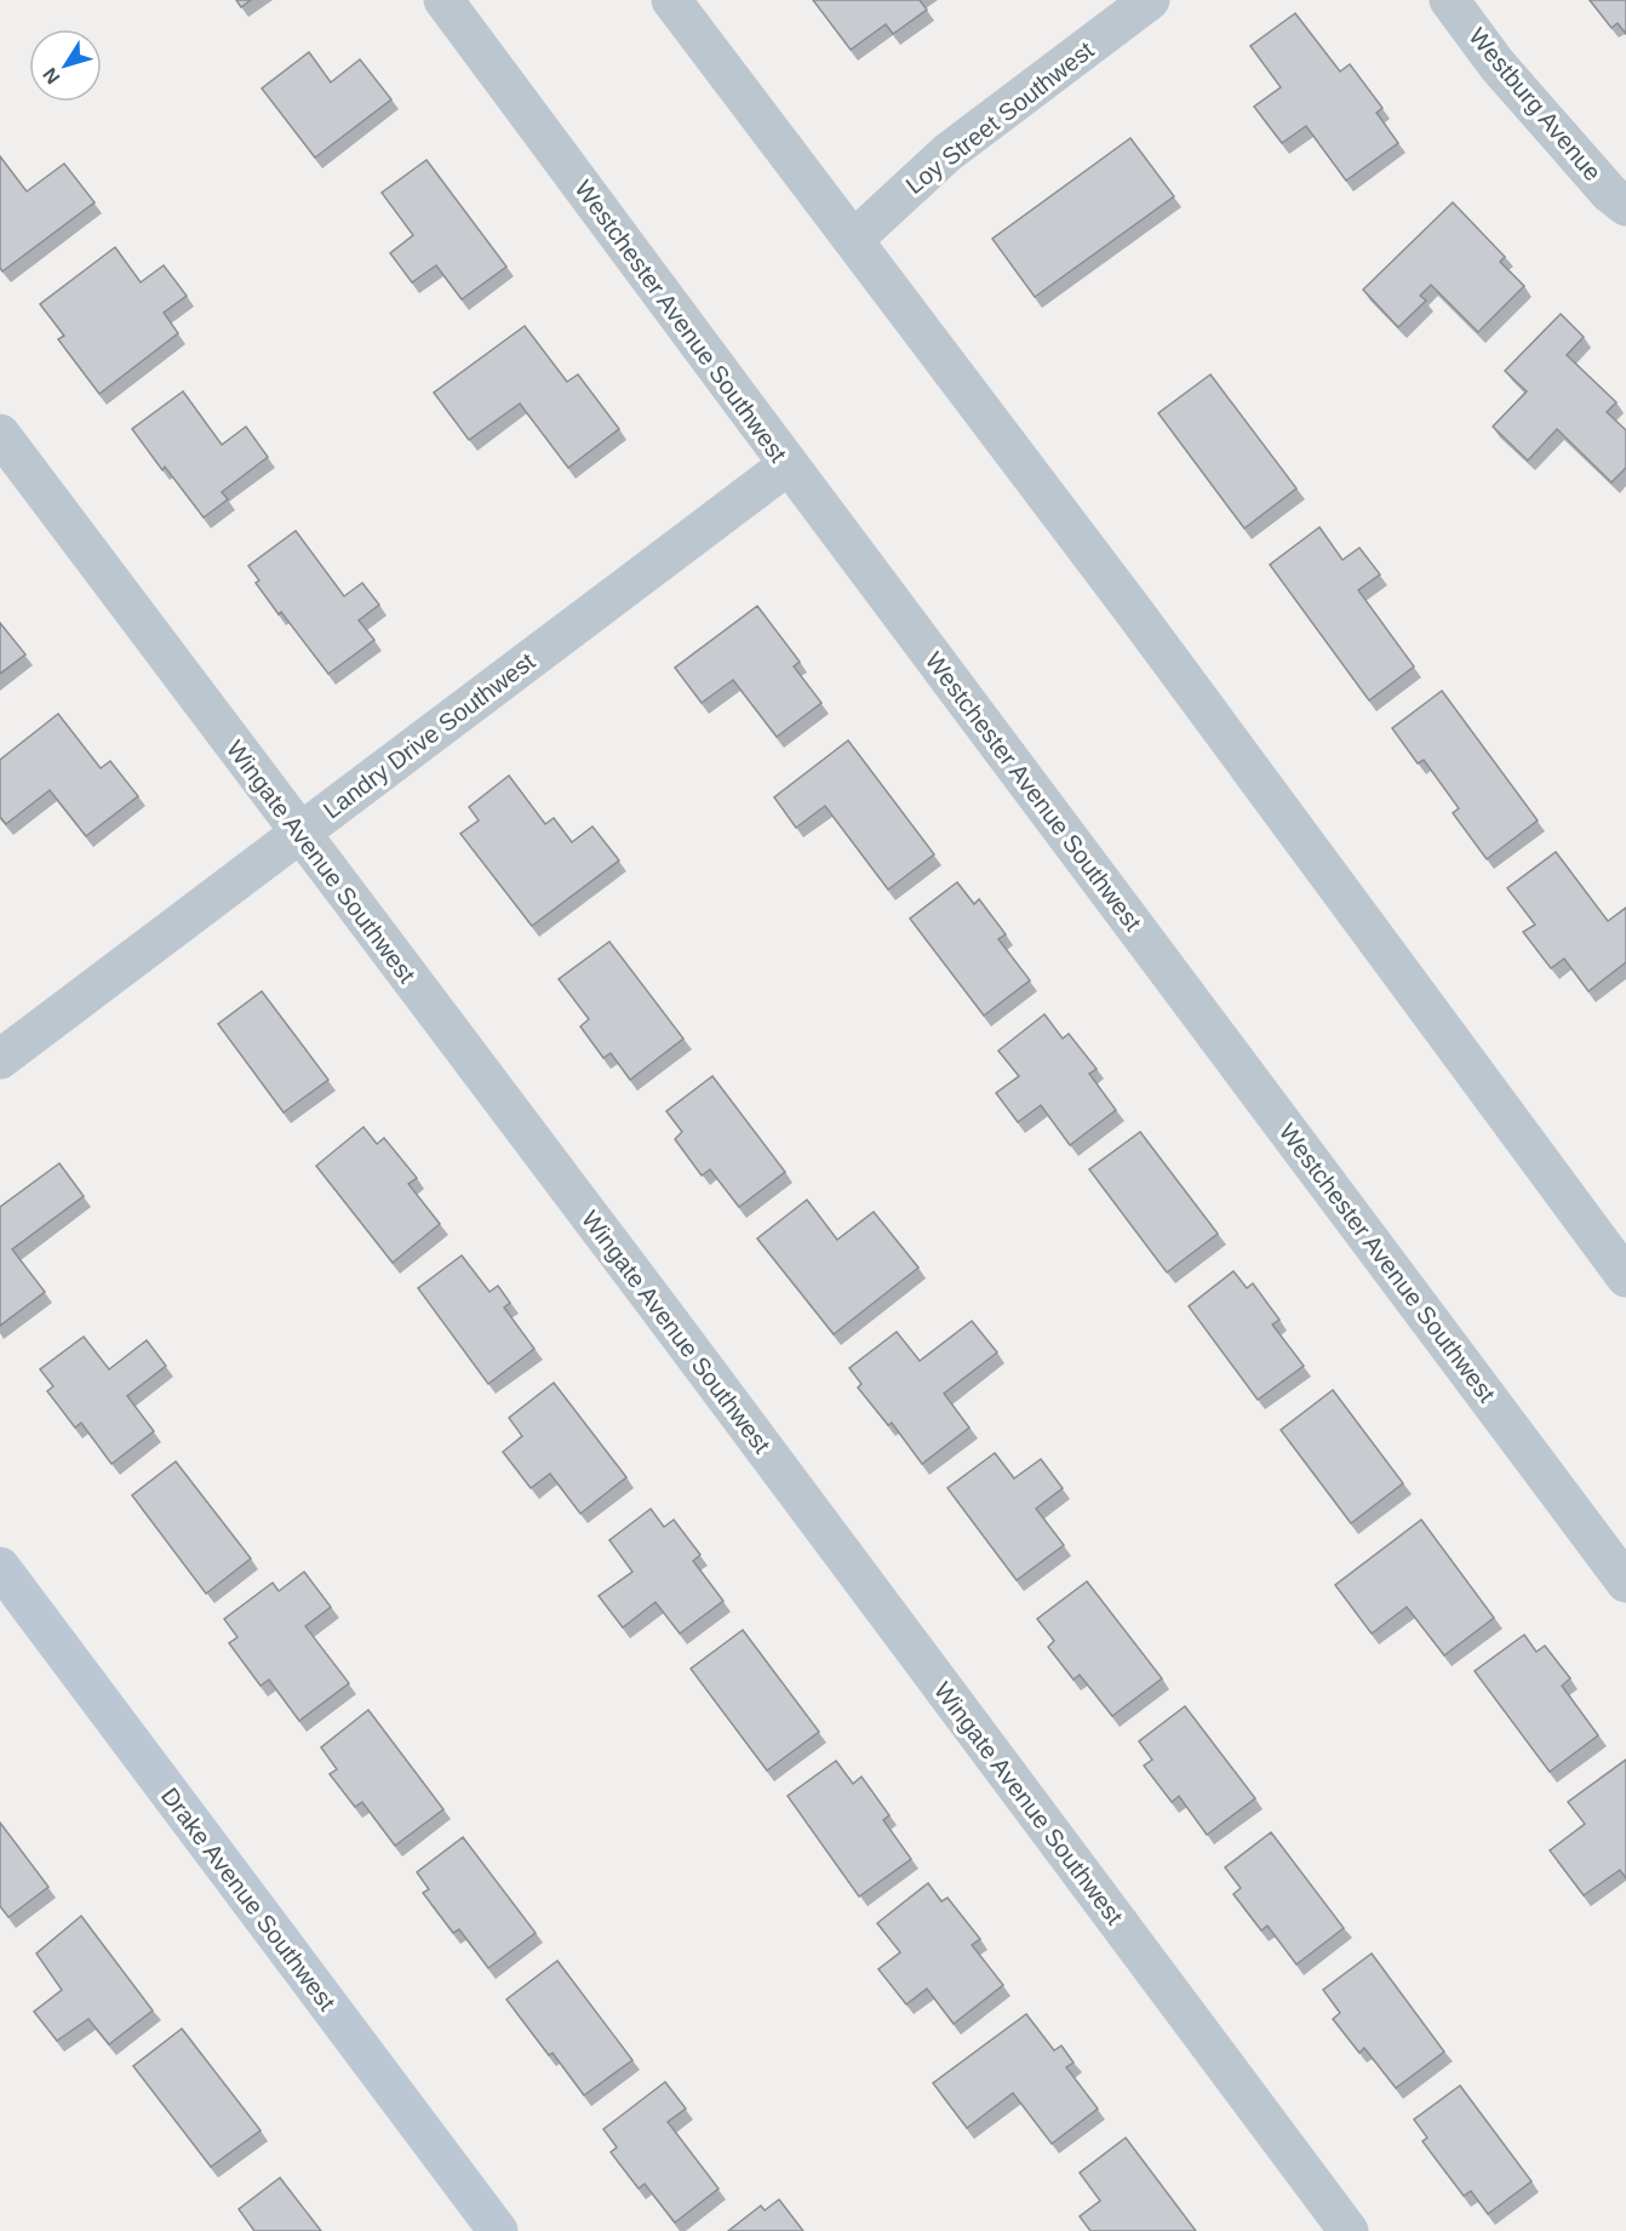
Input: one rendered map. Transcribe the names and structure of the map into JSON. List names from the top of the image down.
{
  "streets": {
    "street": [
      "Westburg Avenue",
      "Loy Street Southwest",
      "Westchester Avenue Southwest",
      "Landry Drive Southwest",
      "Wingate Avenue Southwest",
      "Drake Avenue Southwest"
    ]
  },
  "crossings": [
    ["Westchester Avenue Southwest", "Landry Drive Southwest"],
    ["Landry Drive Southwest", "Wingate Avenue Southwest"]
  ],
  "north": "bottom left"
}
